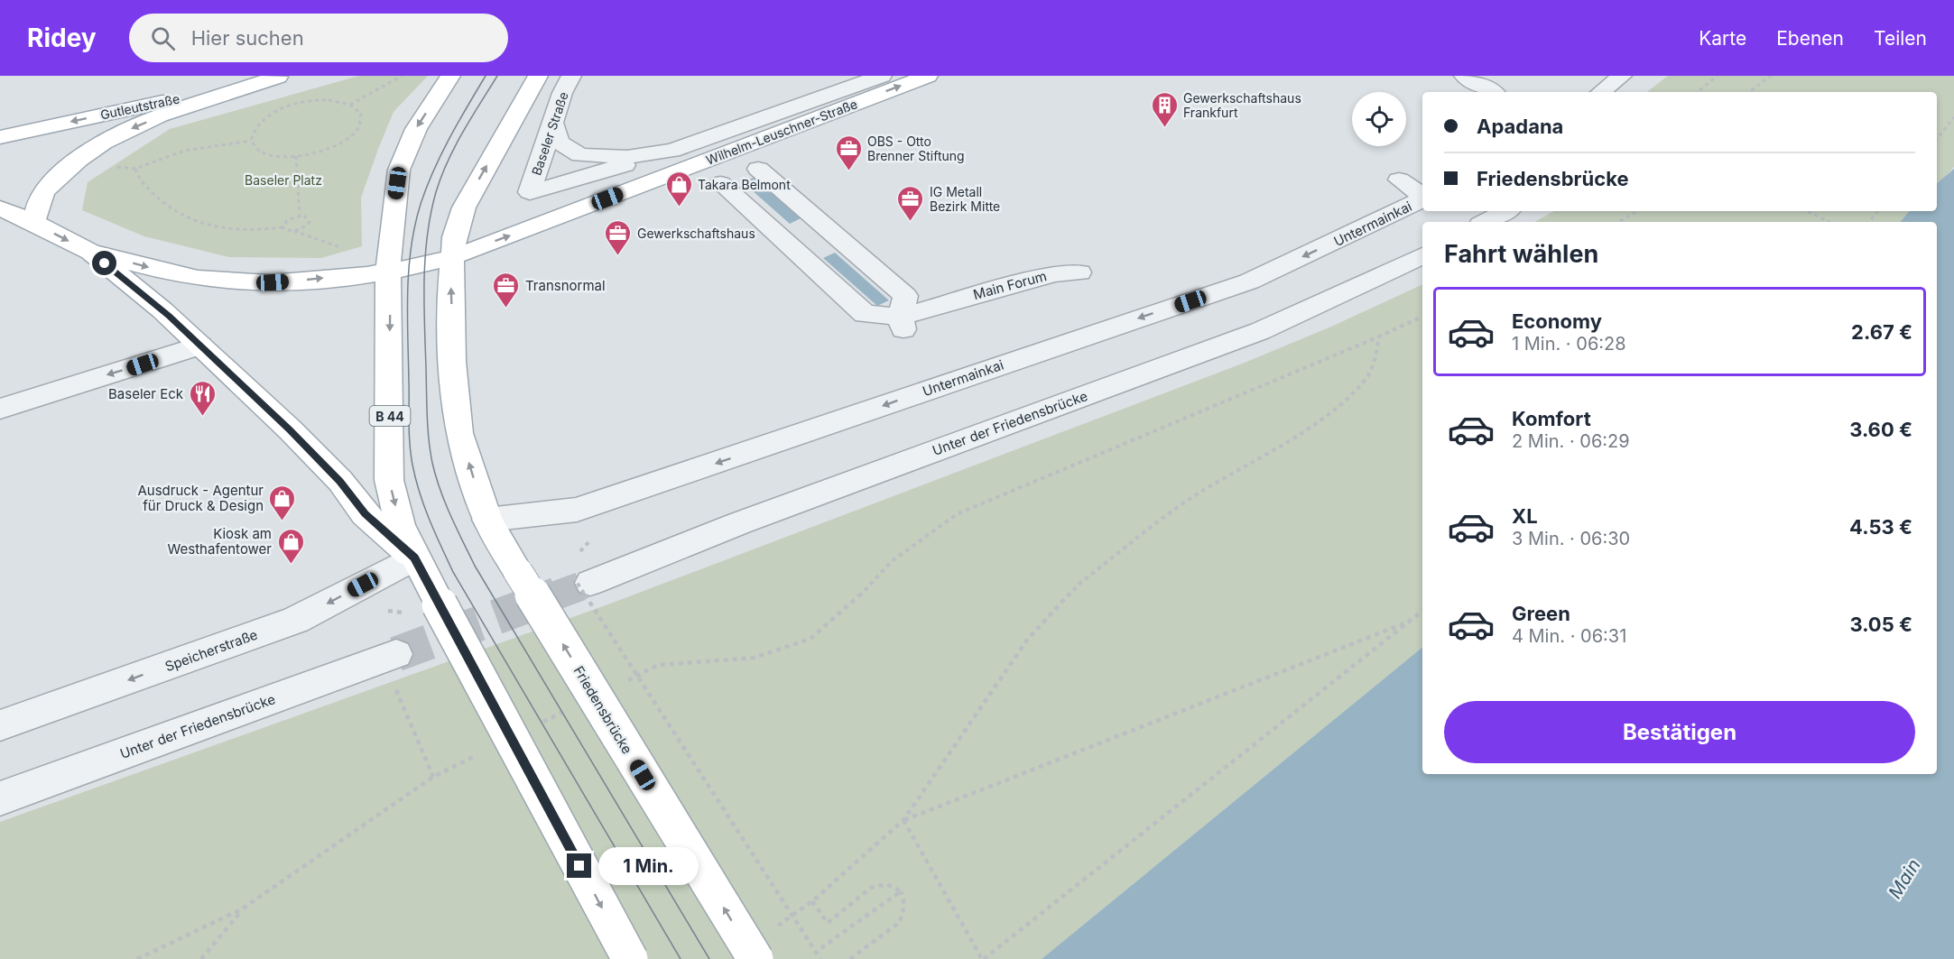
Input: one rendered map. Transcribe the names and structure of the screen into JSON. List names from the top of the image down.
{
  "streets": {
    "main road": [
      "Gutleutstraße",
      "Wilhelm-Leuschner-Straße",
      "B 44",
      "Friedensbrücke"
    ],
    "street": [
      "Baseler Straße",
      "Untermainkai",
      "Main Forum",
      "Unter der Friedensbrücke",
      "Speicherstraße"
    ]
  },
  "crossings": [
    ["Wilhelm-Leuschner-Straße", "Baseler Straße"],
    ["Untermainkai", "Friedensbrücke"],
    ["B 44", "Speicherstraße"]
  ],
  "one_way": ["Wilhelm-Leuschner-Straße", "Untermainkai", "Speicherstraße"],
  "water": ["Main"],
  "parks": ["Baseler Platz"],
  "places": {
    "building": ["Gewerkschaftshaus Frankfurt"],
    "office": [
      "OBS - Otto Brenner Stiftung",
      "IG Metall Bezirk Mitte",
      "Gewerkschaftshaus",
      "Transnormal"
    ],
    "shop": ["Takara Belmont", "Ausdruck - Agentur für Druck & Design", "Kiosk am Westhafentower"],
    "restaurant": ["Baseler Eck"]
  },
  "page": {
    "header": "Ridey",
    "search": "Hier suchen",
    "nav": ["Karte", "Ebenen", "Teilen"],
    "banner": ["Apadana", "Friedensbrücke"],
    "heading": "Fahrt wählen",
    "list": [
      {
        "name": "Economy",
        "note": "1 Min. · 06:28",
        "value": "2.67 €"
      },
      {
        "name": "Komfort",
        "note": "2 Min. · 06:29",
        "value": "3.60 €"
      },
      {
        "name": "XL",
        "note": "3 Min. · 06:30",
        "value": "4.53 €"
      },
      {
        "name": "Green",
        "note": "4 Min. · 06:31",
        "value": "3.05 €"
      }
    ],
    "buttons": "Bestätigen",
    "bubble": "1 Min."
  }
}
